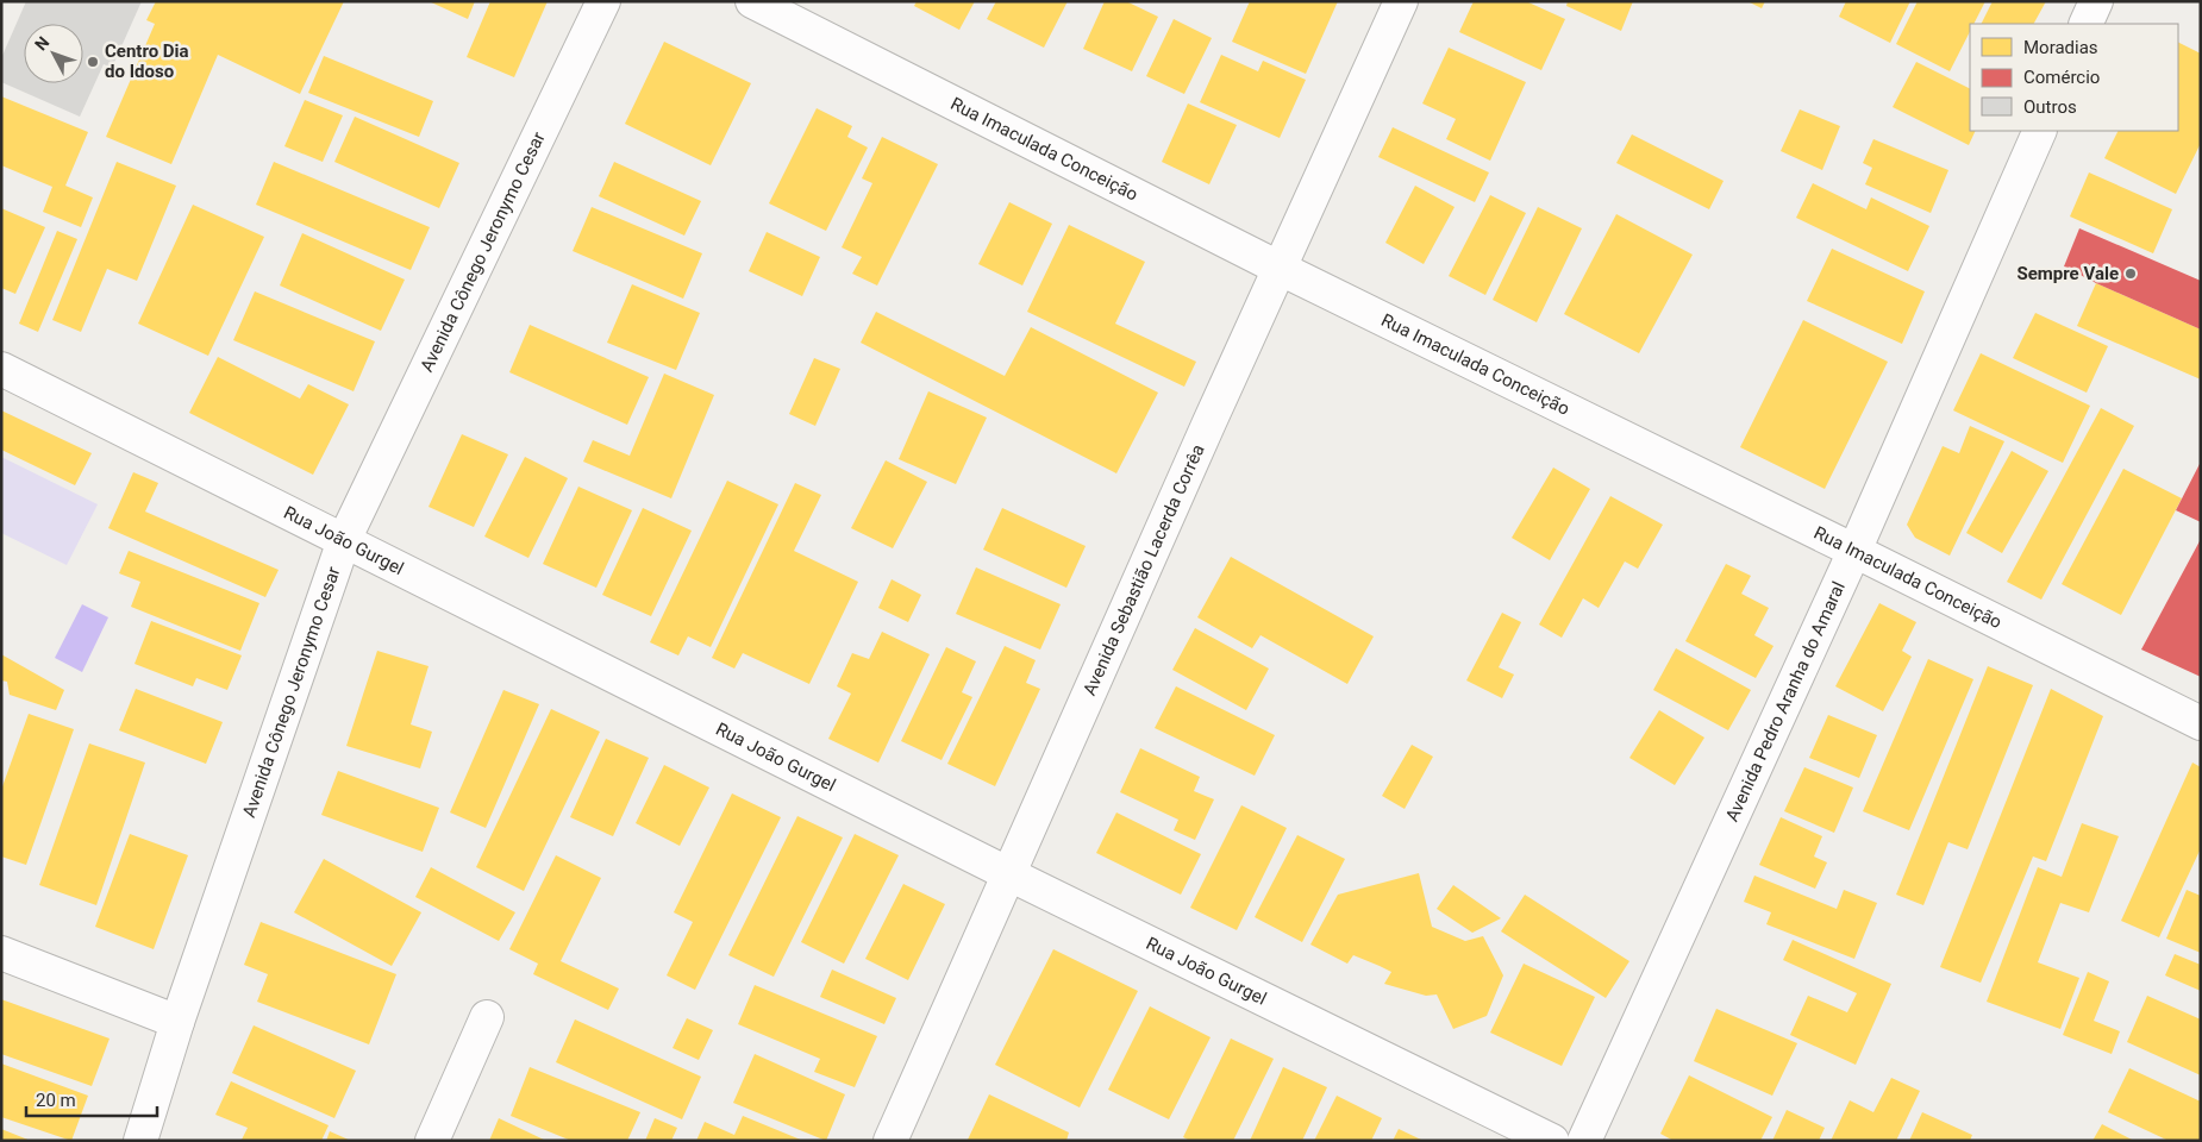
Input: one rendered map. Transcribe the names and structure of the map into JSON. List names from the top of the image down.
{
  "streets": {
    "street": [
      "Rua Imaculada Conceição",
      "Avenida Cônego Jeronymo Cesar",
      "Rua João Gurgel",
      "Avenida Sebastião Lacerda Corrêa",
      "Avenida Pedro Aranha do Amaral"
    ]
  },
  "crossings": [
    ["Rua Imaculada Conceição", "Avenida Sebastião Lacerda Corrêa"],
    ["Rua Imaculada Conceição", "Avenida Pedro Aranha do Amaral"],
    ["Avenida Cônego Jeronymo Cesar", "Rua João Gurgel"],
    ["Rua João Gurgel", "Avenida Sebastião Lacerda Corrêa"]
  ],
  "places": ["Centro Dia do Idoso", "Sempre Vale"],
  "legend": ["Moradias", "Comércio", "Outros"],
  "scale_bar": "20 m",
  "north": "top left"
}
